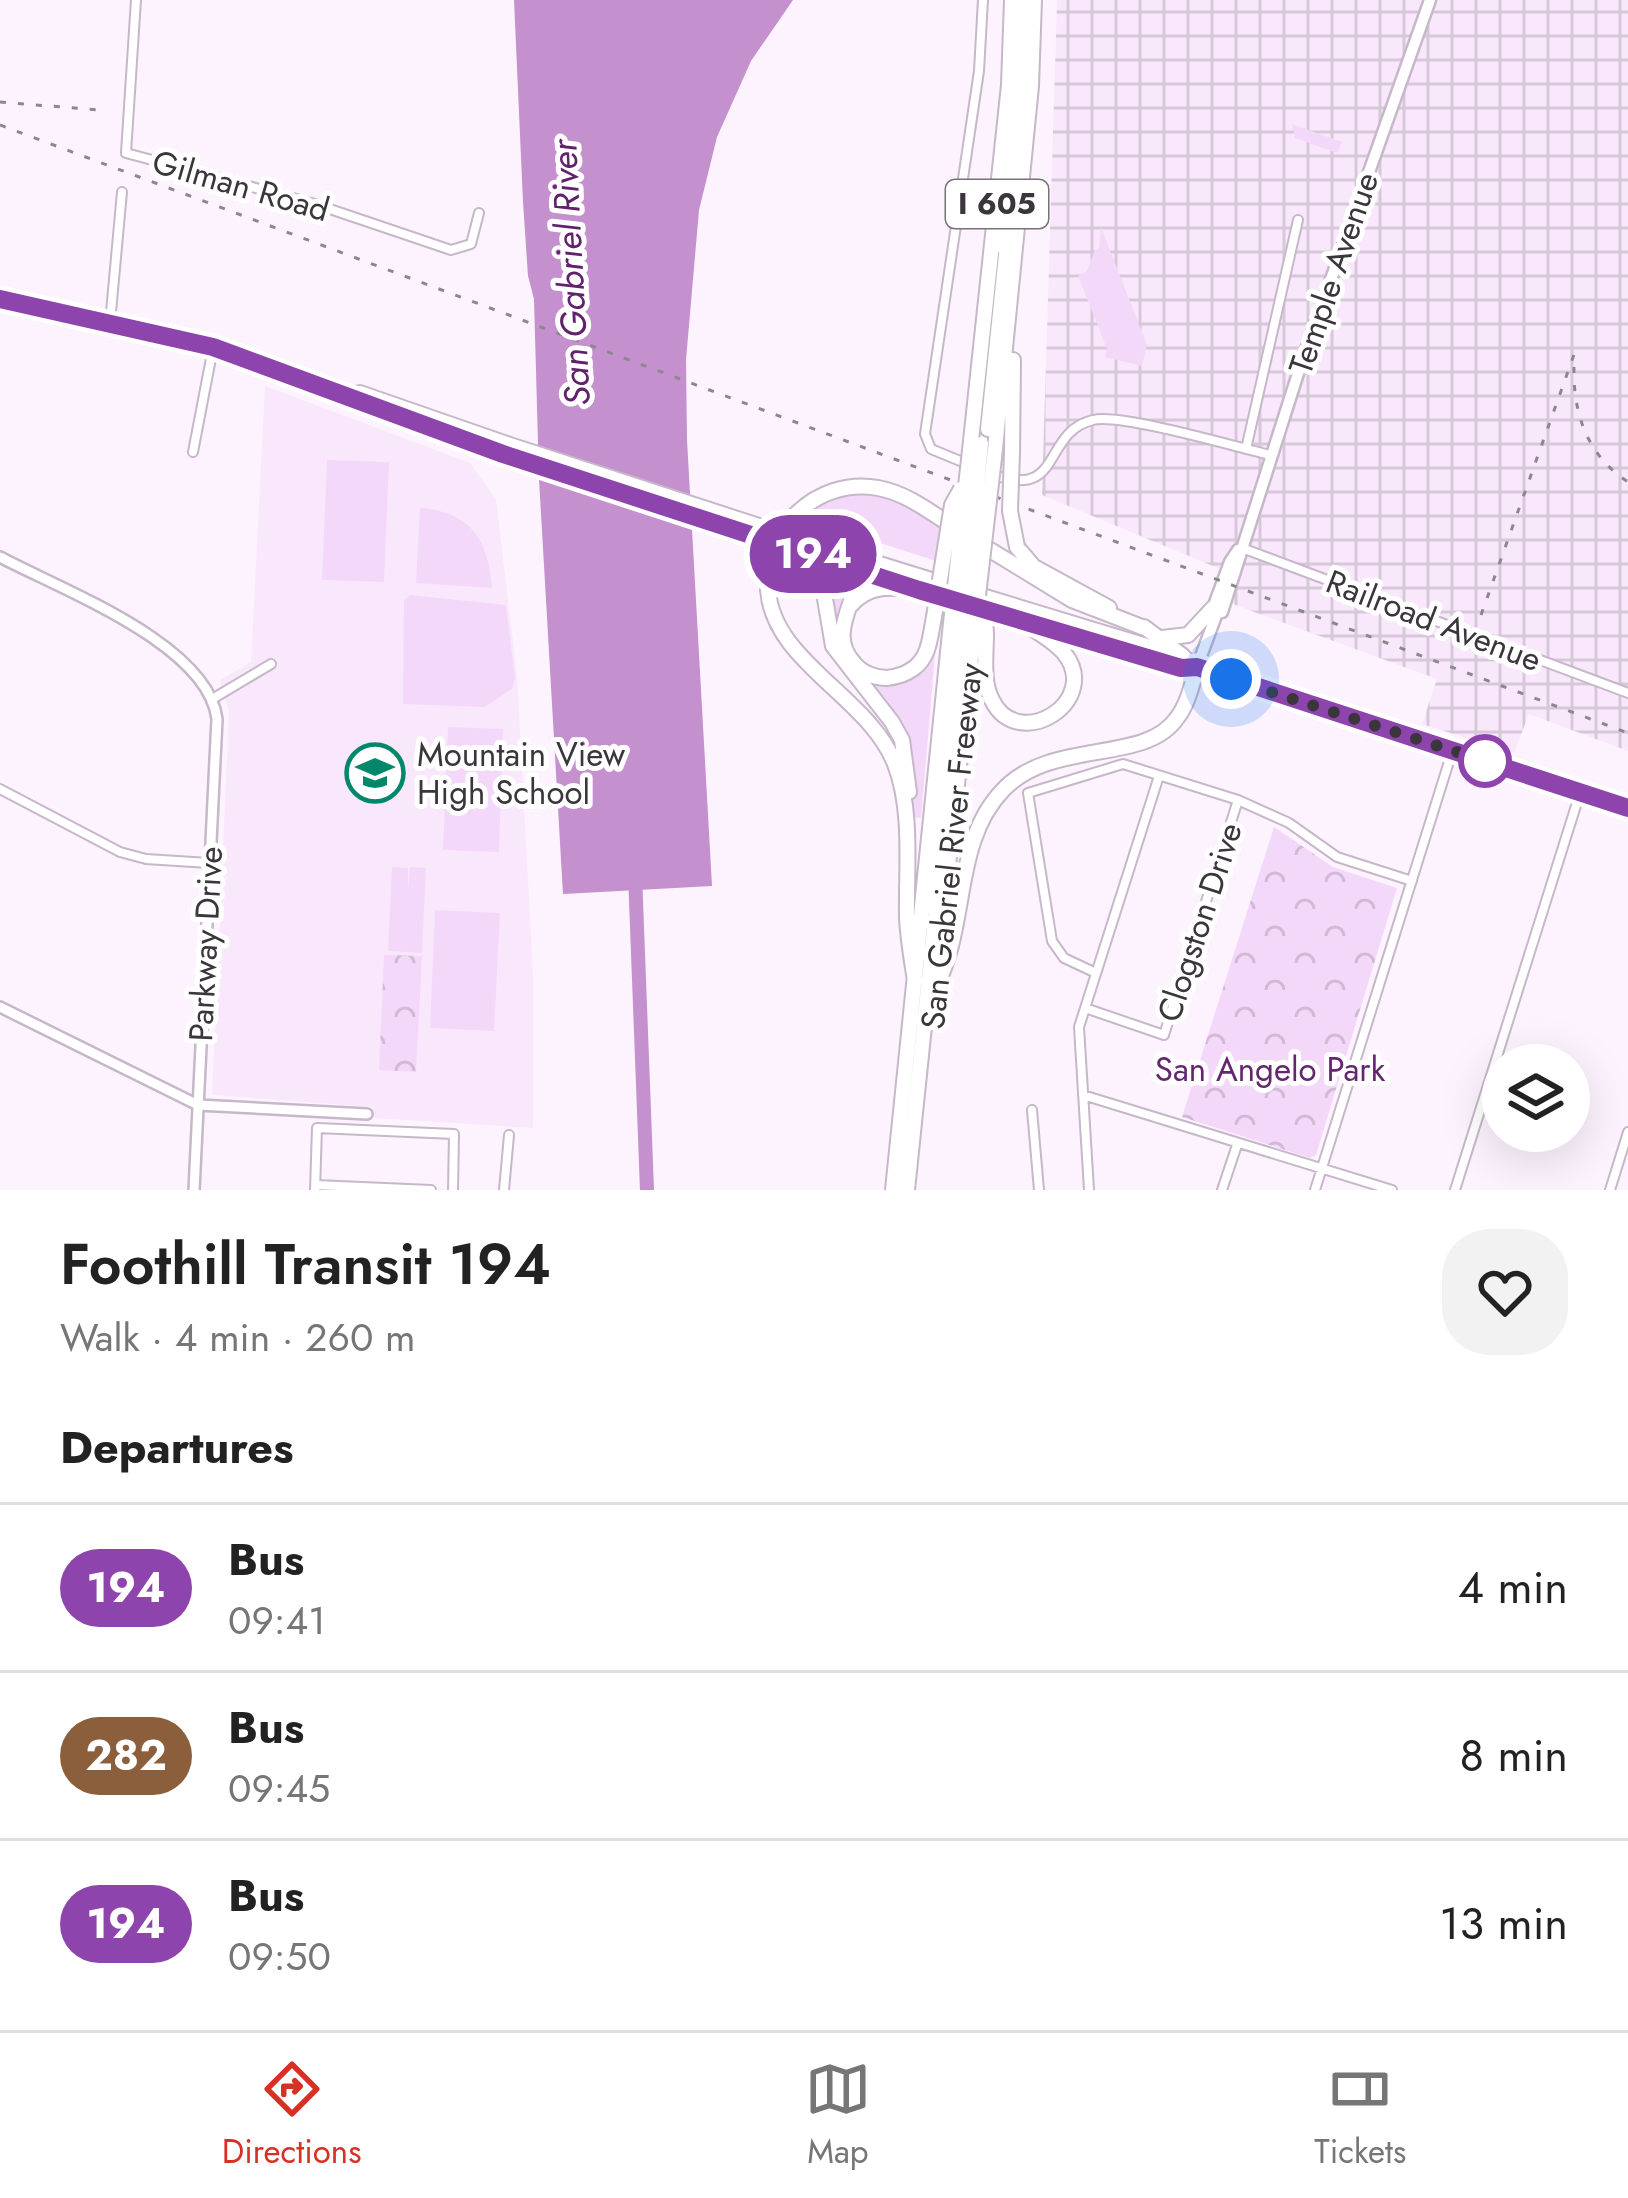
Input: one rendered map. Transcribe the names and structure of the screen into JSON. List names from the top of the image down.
{
  "streets": {
    "highway": ["I 605", "San Gabriel River Freeway"],
    "main road": ["Temple Avenue"],
    "street": [
      "Gilman Road",
      "Railroad Avenue",
      "Clogston Drive",
      "Parkway Drive"
    ]
  },
  "crossings": [
    ["Temple Avenue", "Railroad Avenue"]
  ],
  "water": ["San Gabriel River"],
  "parks": ["San Angelo Park"],
  "places": {
    "school or university": ["Mountain View High School"]
  },
  "lines": ["bus line 194"],
  "page": {
    "on_map": "194",
    "heading": [
      ["Foothill Transit 194", "Walk · 4 min · 260 m"],
      "Departures"
    ],
    "list": [
      {
        "mark": "194",
        "name": "Bus",
        "note": "09:41",
        "value": "4 min"
      },
      {
        "mark": "282",
        "name": "Bus",
        "note": "09:45",
        "value": "8 min"
      },
      {
        "mark": "194",
        "name": "Bus",
        "note": "09:50",
        "value": "13 min"
      }
    ],
    "tabs": ["Directions", "Map", "Tickets"]
  }
}
